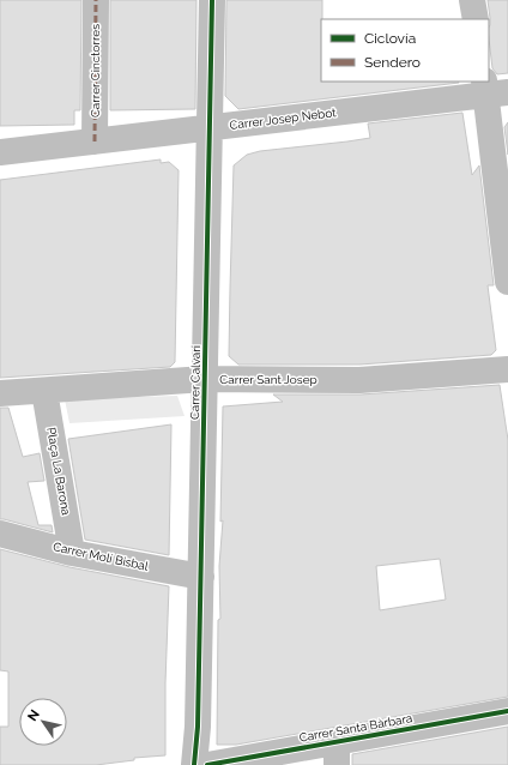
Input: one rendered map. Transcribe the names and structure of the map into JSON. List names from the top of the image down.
{
  "streets": {
    "street": [
      "Carrer Cinctorres",
      "Carrer Josep Nebot",
      "Carrer Sant Josep",
      "Carrer Calvari",
      "Plaça La Barona",
      "Carrer Molí Bisbal",
      "Carrer Santa Bàrbara"
    ]
  },
  "crossings": [
    ["Carrer Cinctorres", "Carrer Josep Nebot"],
    ["Carrer Josep Nebot", "Carrer Calvari"],
    ["Carrer Sant Josep", "Carrer Calvari"],
    ["Carrer Sant Josep", "Plaça La Barona"],
    ["Carrer Calvari", "Carrer Molí Bisbal"],
    ["Plaça La Barona", "Carrer Molí Bisbal"]
  ],
  "legend": ["Ciclovía", "Sendero"],
  "north": "top left"
}
